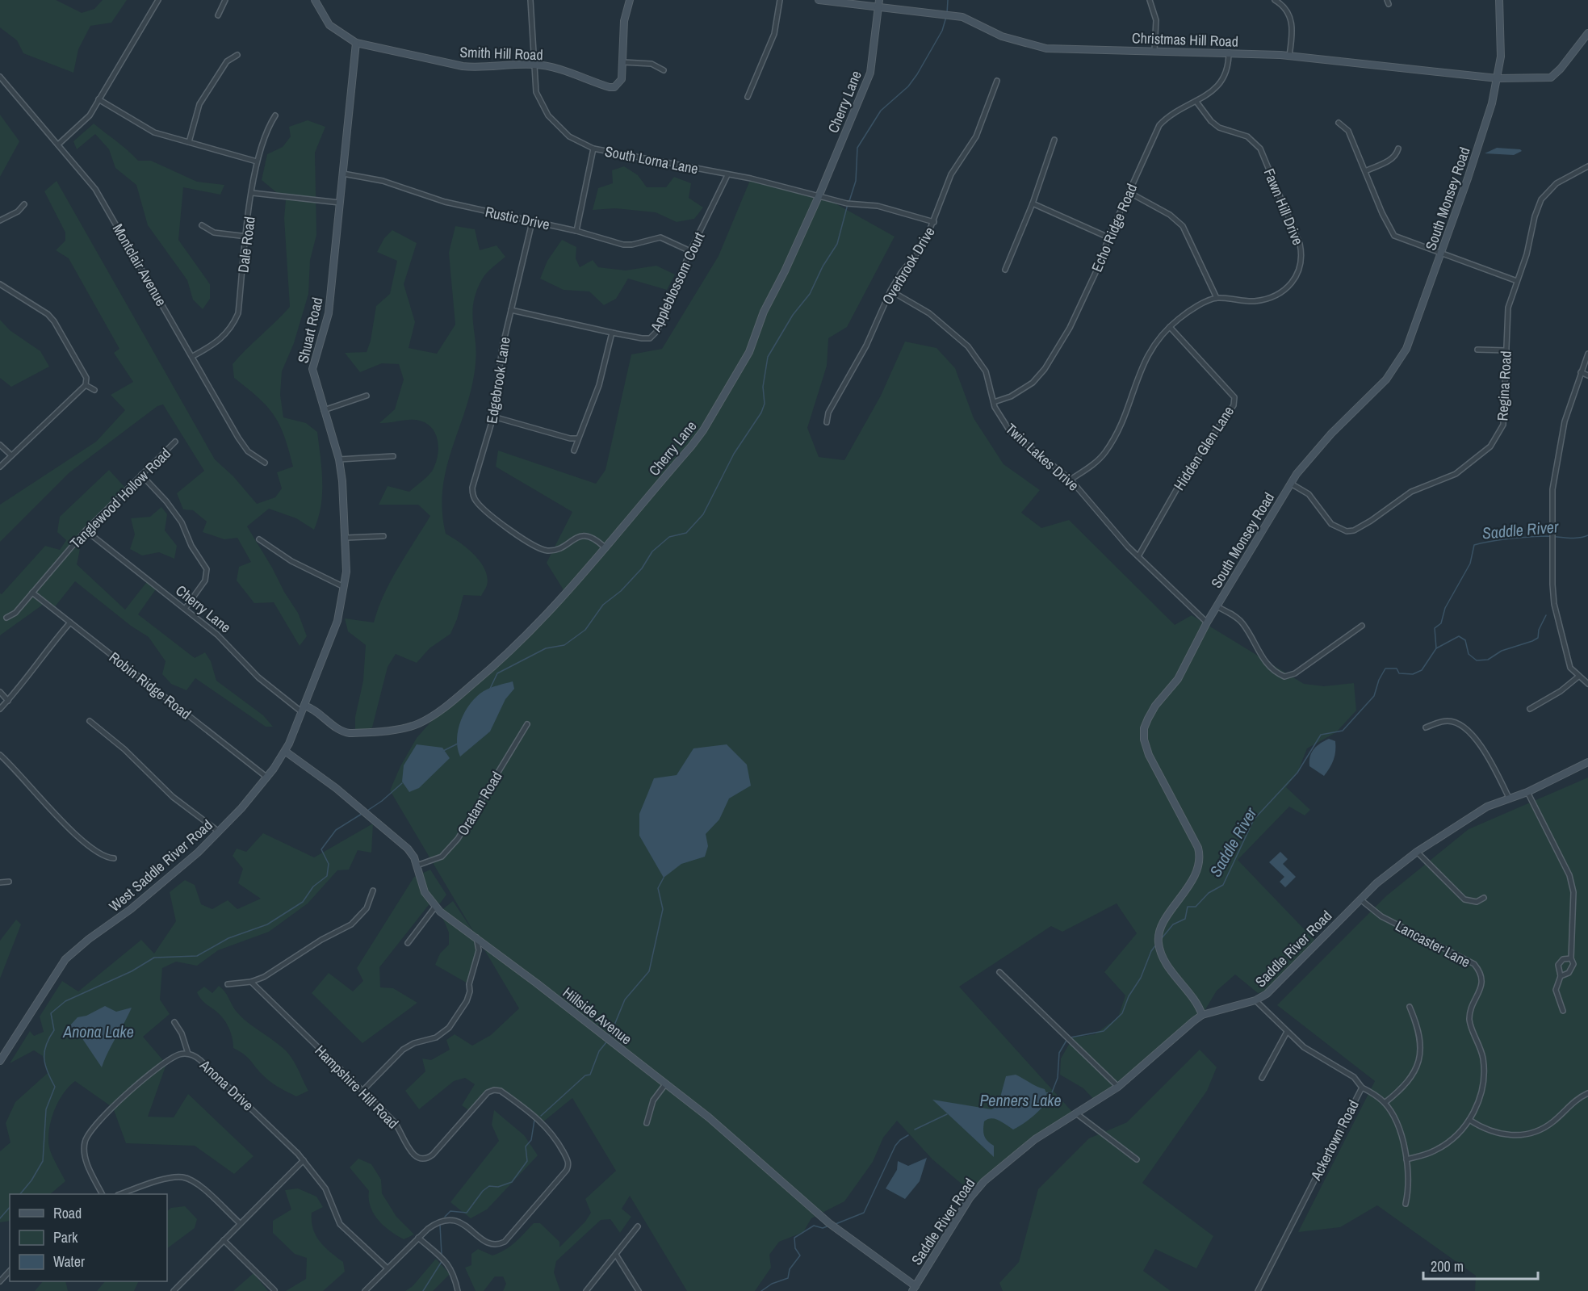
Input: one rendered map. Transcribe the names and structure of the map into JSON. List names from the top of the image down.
{
  "streets": {
    "street": [
      "Christmas Hill Road",
      "Smith Hill Road",
      "Cherry Lane",
      "South Lorna Lane",
      "South Monsey Road",
      "Fawn Hill Drive",
      "Rustic Drive",
      "Echo Ridge Road",
      "Dale Road",
      "Montclair Avenue",
      "Overbrook Drive",
      "Appleblossom Court",
      "Shuart Road",
      "Edgebrook Lane",
      "Regina Road",
      "Hidden Glen Lane",
      "Twin Lakes Drive",
      "Tanglewood Hollow Road",
      "Robin Ridge Road",
      "Oratam Road",
      "West Saddle River Road",
      "Lancaster Lane",
      "Saddle River Road",
      "Hillside Avenue",
      "Anona Drive",
      "Hampshire Hill Road",
      "Ackertown Road"
    ]
  },
  "crossings": [
    ["Christmas Hill Road", "Cherry Lane"],
    ["Christmas Hill Road", "South Monsey Road"],
    ["Christmas Hill Road", "Echo Ridge Road"],
    ["Smith Hill Road", "South Lorna Lane"],
    ["Smith Hill Road", "Shuart Road"],
    ["Cherry Lane", "South Lorna Lane"],
    ["Cherry Lane", "Edgebrook Lane"],
    ["Cherry Lane", "Tanglewood Hollow Road"],
    ["Cherry Lane", "West Saddle River Road"],
    ["South Lorna Lane", "Overbrook Drive"],
    ["South Lorna Lane", "Appleblossom Court"],
    ["South Monsey Road", "Regina Road"],
    ["South Monsey Road", "Twin Lakes Drive"],
    ["South Monsey Road", "Saddle River Road"],
    ["Fawn Hill Drive", "Echo Ridge Road"],
    ["Rustic Drive", "Appleblossom Court"],
    ["Rustic Drive", "Shuart Road"],
    ["Rustic Drive", "Edgebrook Lane"],
    ["Echo Ridge Road", "Twin Lakes Drive"],
    ["Dale Road", "Montclair Avenue"],
    ["Overbrook Drive", "Twin Lakes Drive"],
    ["Appleblossom Court", "Edgebrook Lane"],
    ["Shuart Road", "West Saddle River Road"],
    ["Hidden Glen Lane", "Twin Lakes Drive"],
    ["Tanglewood Hollow Road", "Robin Ridge Road"],
    ["Robin Ridge Road", "West Saddle River Road"],
    ["Oratam Road", "Hillside Avenue"],
    ["West Saddle River Road", "Hillside Avenue"],
    ["Lancaster Lane", "Saddle River Road"],
    ["Saddle River Road", "Hillside Avenue"],
    ["Saddle River Road", "Ackertown Road"],
    ["Anona Drive", "Hampshire Hill Road"]
  ],
  "water": ["Saddle River", "Anona Lake", "Penners Lake"],
  "legend": ["Road", "Park", "Water"],
  "scale_bar": "200 m"
}
